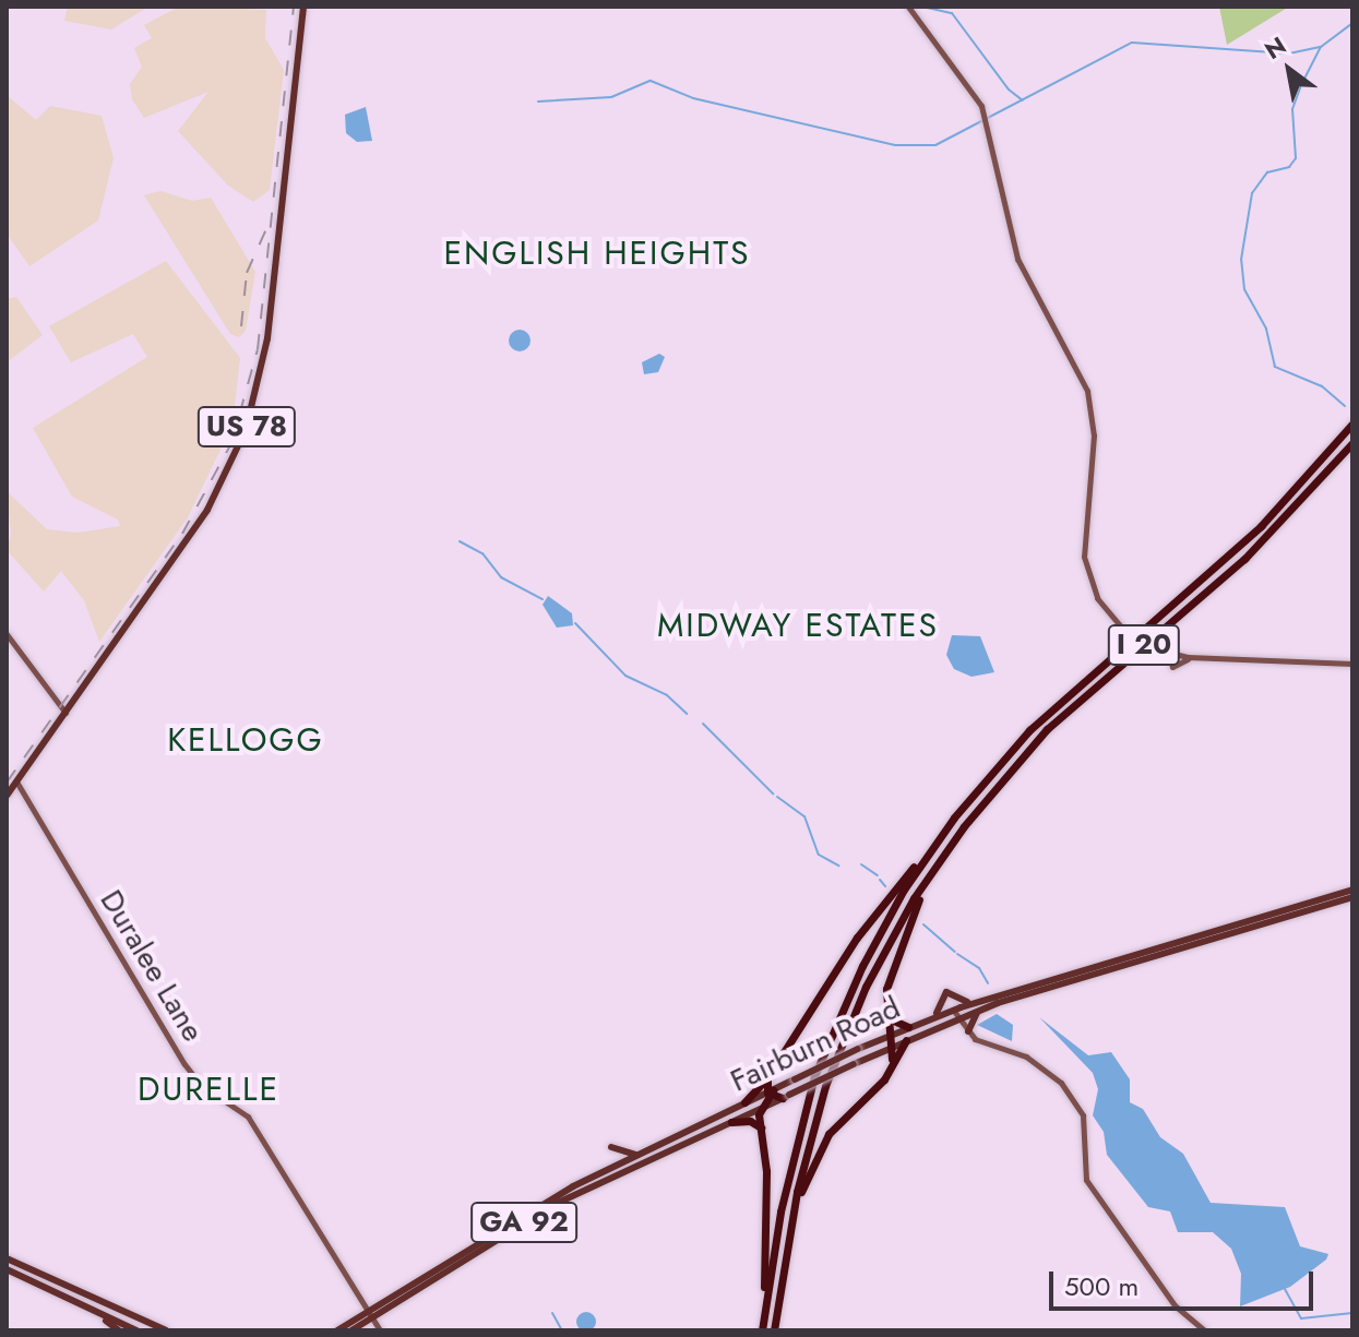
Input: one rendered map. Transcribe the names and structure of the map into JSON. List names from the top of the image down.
{
  "streets": {
    "highway": ["I 20"],
    "main road": ["US 78", "Fairburn Road", "GA 92"],
    "street": ["Duralee Lane"]
  },
  "crossings": [
    ["US 78", "Duralee Lane"],
    ["Duralee Lane", "Fairburn Road"]
  ],
  "districts": [
    "ENGLISH HEIGHTS",
    "MIDWAY ESTATES",
    "KELLOGG",
    "DURELLE"
  ],
  "scale_bar": "500 m",
  "north": "top left"
}
